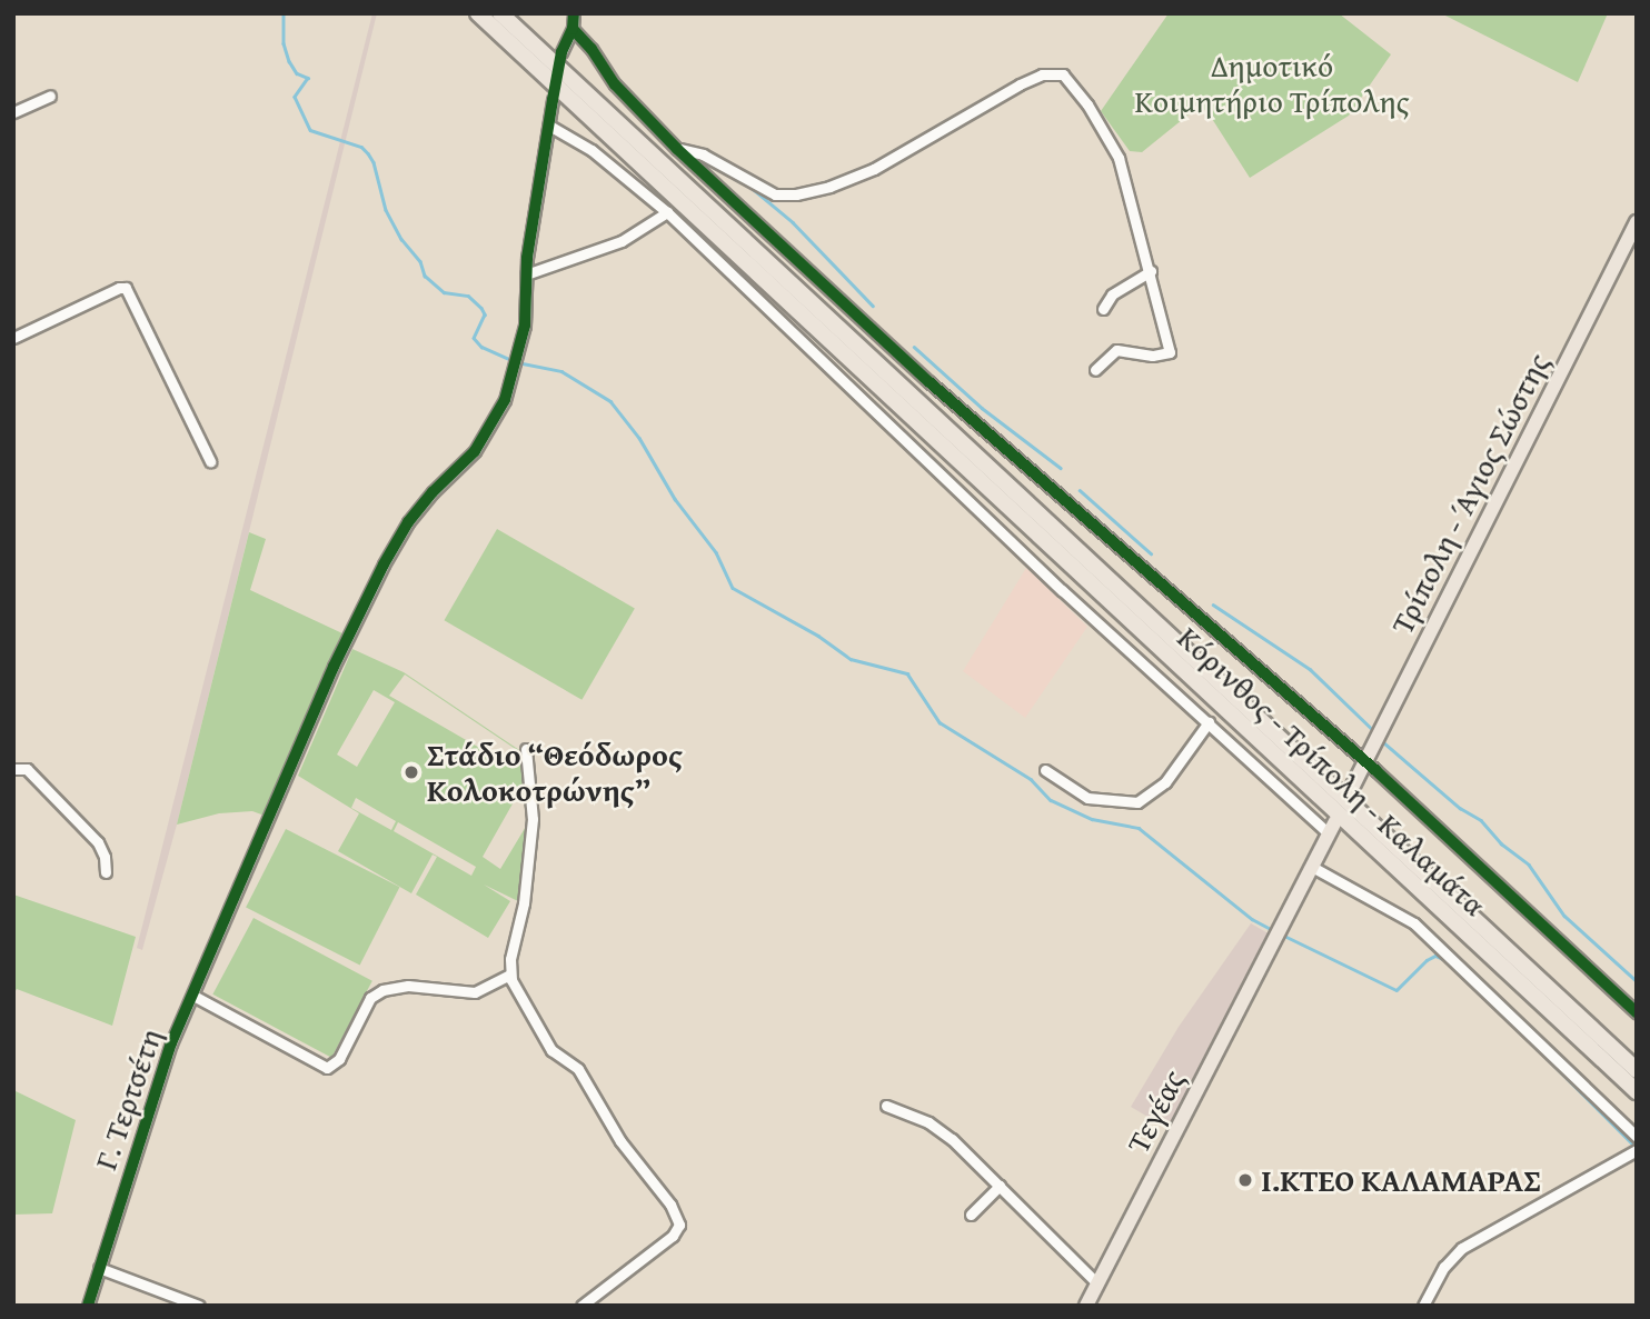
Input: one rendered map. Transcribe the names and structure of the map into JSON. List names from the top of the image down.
{
  "streets": {
    "highway": ["Κόρινθος - Τρίπολη - Καλαμάτα"],
    "main road": ["Τρίπολη - Άγιος Σώστης", "Τεγέας"],
    "street": ["Γ. Τερτσέτη"]
  },
  "parks": ["Δημοτικό Κοιμητήριο Τρίπολης"],
  "places": ["Στάδιο “Θεόδωρος Κολοκοτρώνης”", "Ι.ΚΤΕΟ ΚΑΛΑΜΑΡΑΣ"]
}
